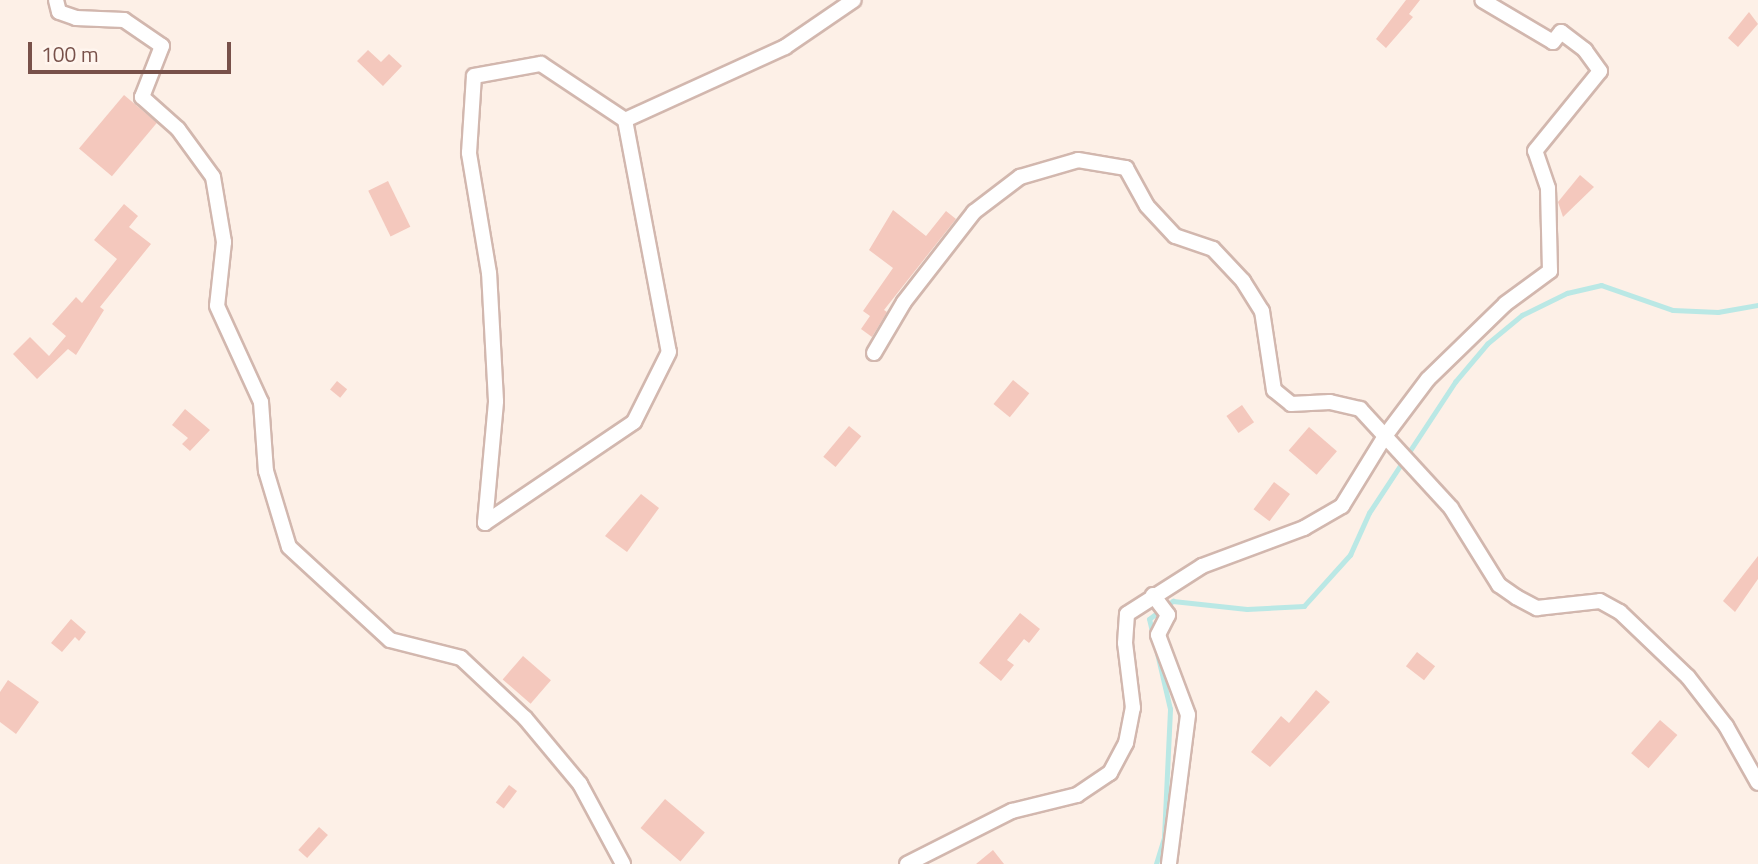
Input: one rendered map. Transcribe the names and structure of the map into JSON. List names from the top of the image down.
{
  "scale_bar": "100 m"
}
